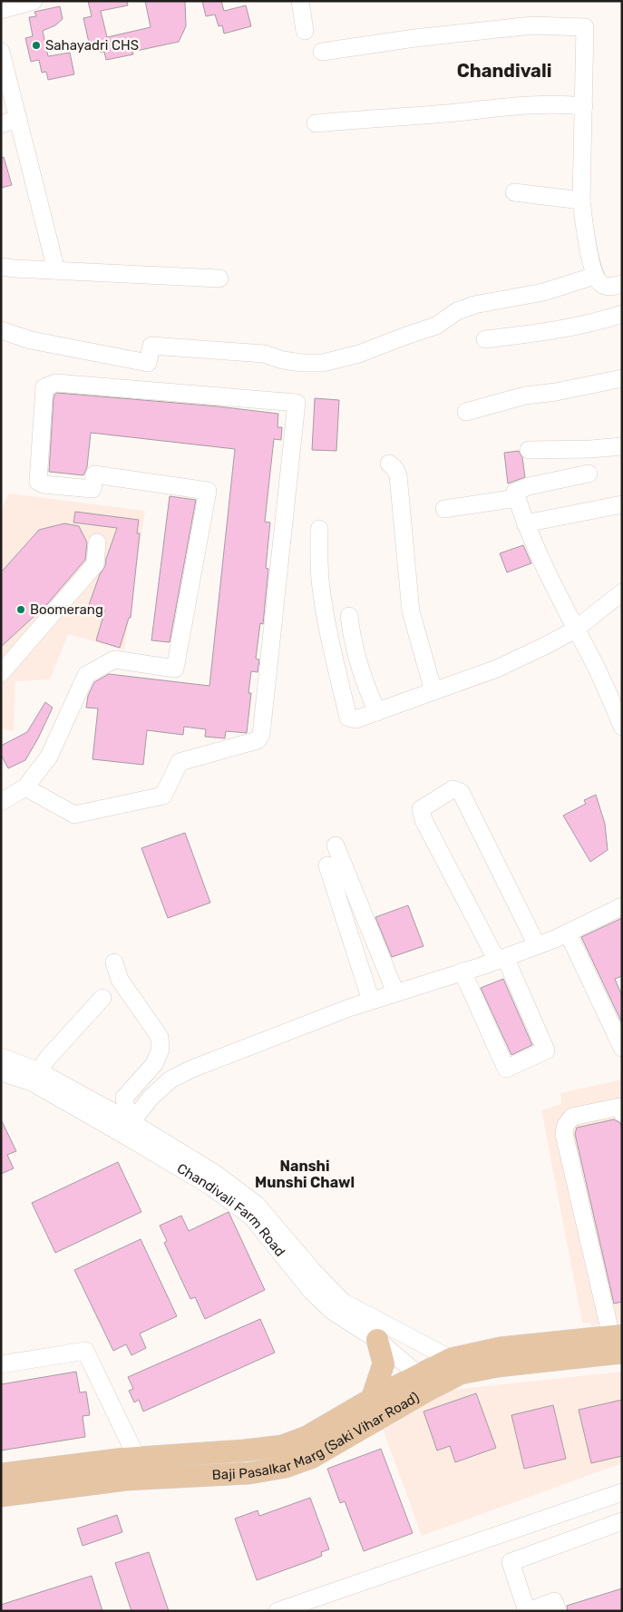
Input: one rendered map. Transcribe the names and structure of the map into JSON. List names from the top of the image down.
{
  "streets": {
    "main road": ["Baji Pasalkar Marg (Saki Vihar Road)"],
    "street": ["Chandivali Farm Road"]
  },
  "crossings": [
    ["Chandivali Farm Road", "Baji Pasalkar Marg (Saki Vihar Road)"]
  ],
  "districts": ["Chandivali", "Nanshi Munshi Chawl"],
  "places": ["Sahayadri CHS", "Boomerang"]
}
